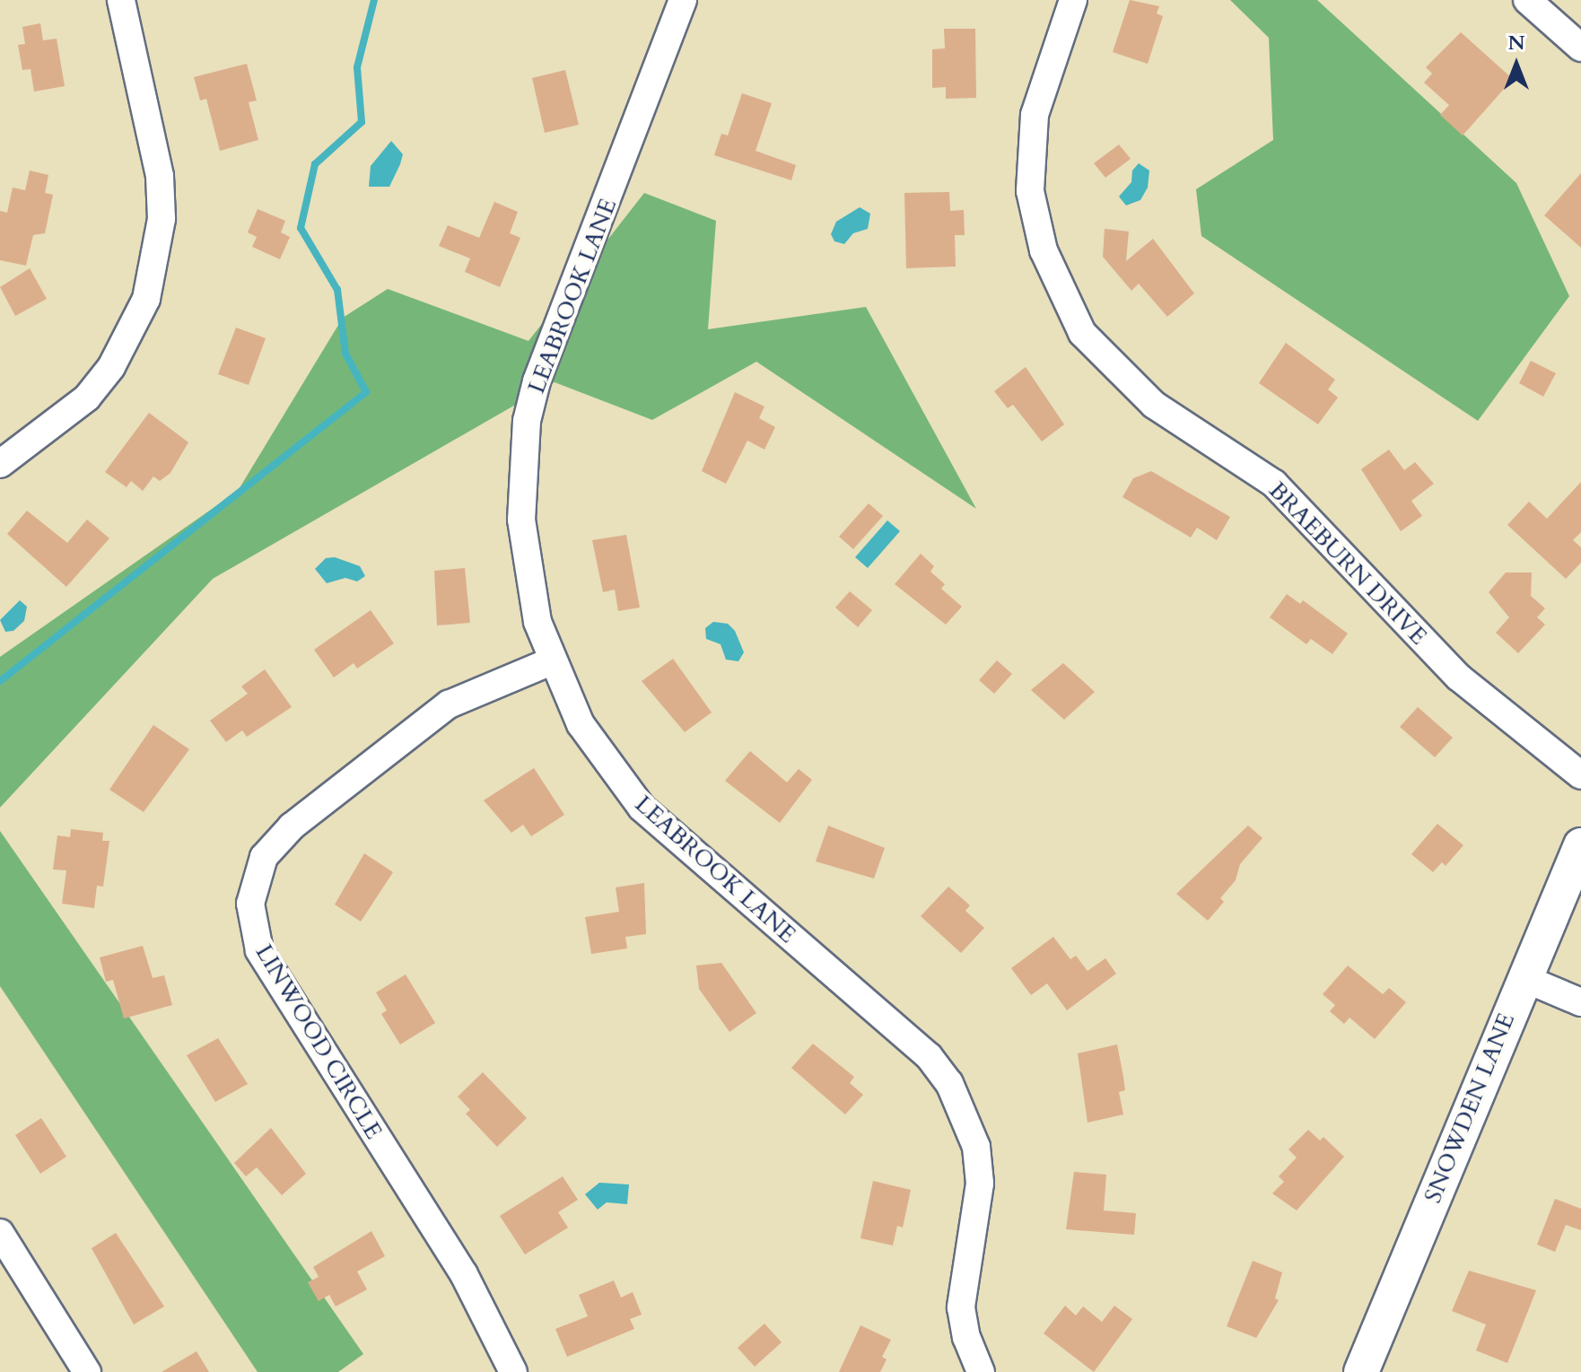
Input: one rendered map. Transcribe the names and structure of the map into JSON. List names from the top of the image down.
{
  "streets": {
    "street": [
      "LEABROOK LANE",
      "BRAEBURN DRIVE",
      "LINWOOD CIRCLE",
      "SNOWDEN LANE"
    ]
  },
  "crossings": [
    ["LEABROOK LANE", "LINWOOD CIRCLE"]
  ],
  "north": "top"
}
